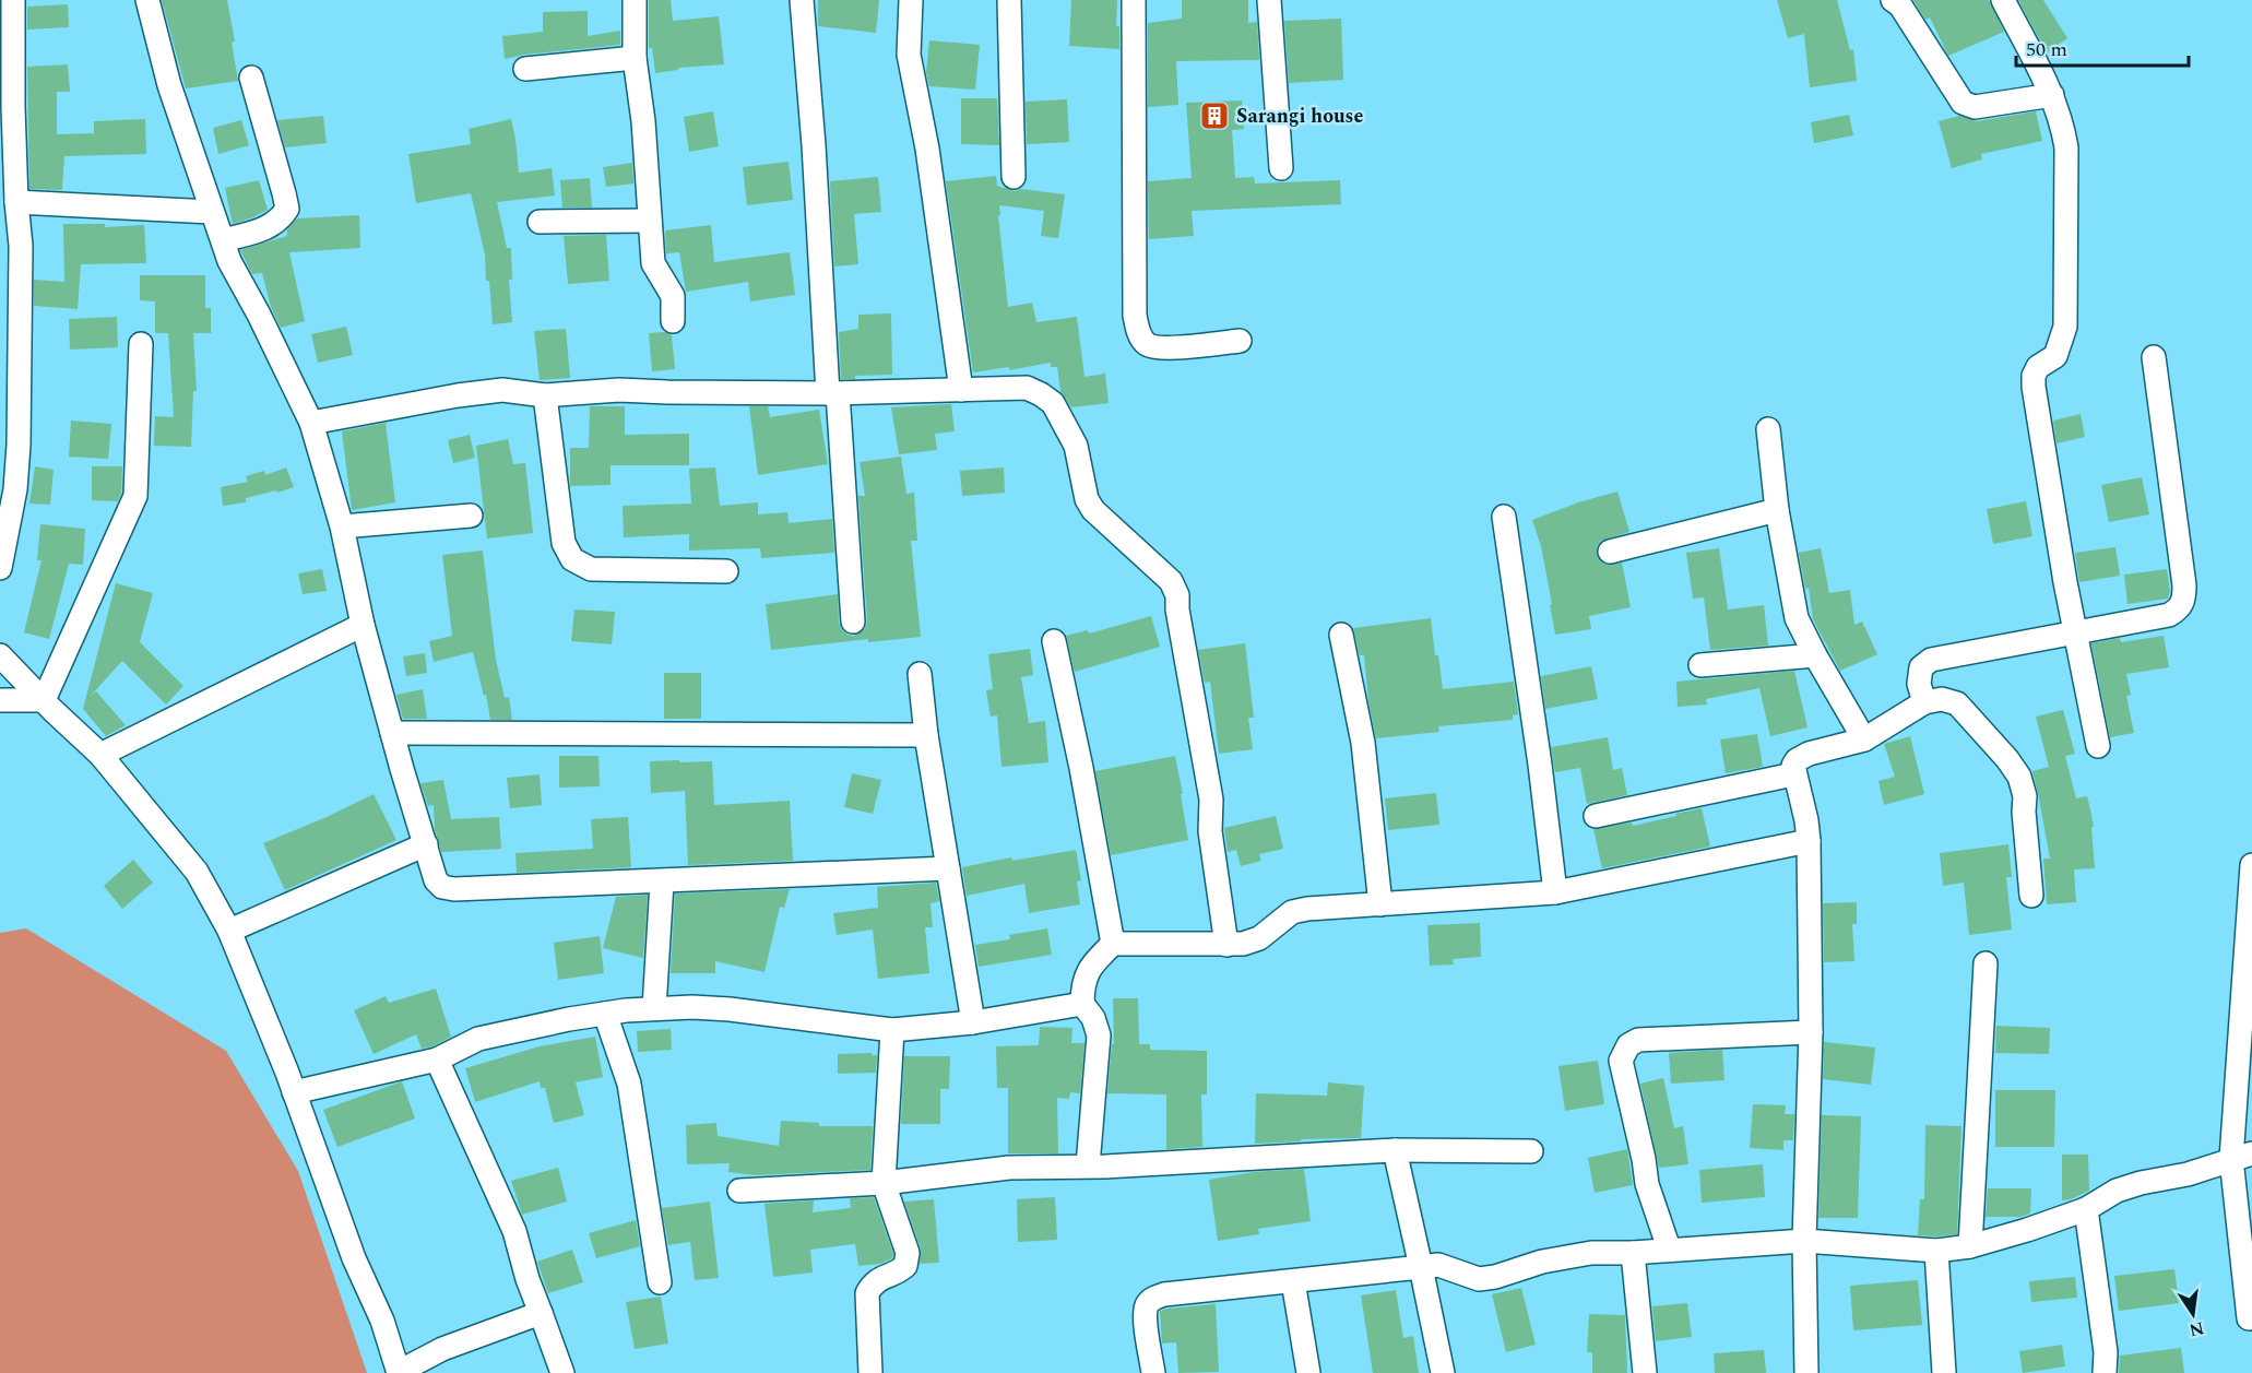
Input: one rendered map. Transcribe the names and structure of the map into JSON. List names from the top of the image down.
{
  "places": {
    "building": ["Sarangi house"]
  },
  "scale_bar": "50 m",
  "north": "bottom"
}
